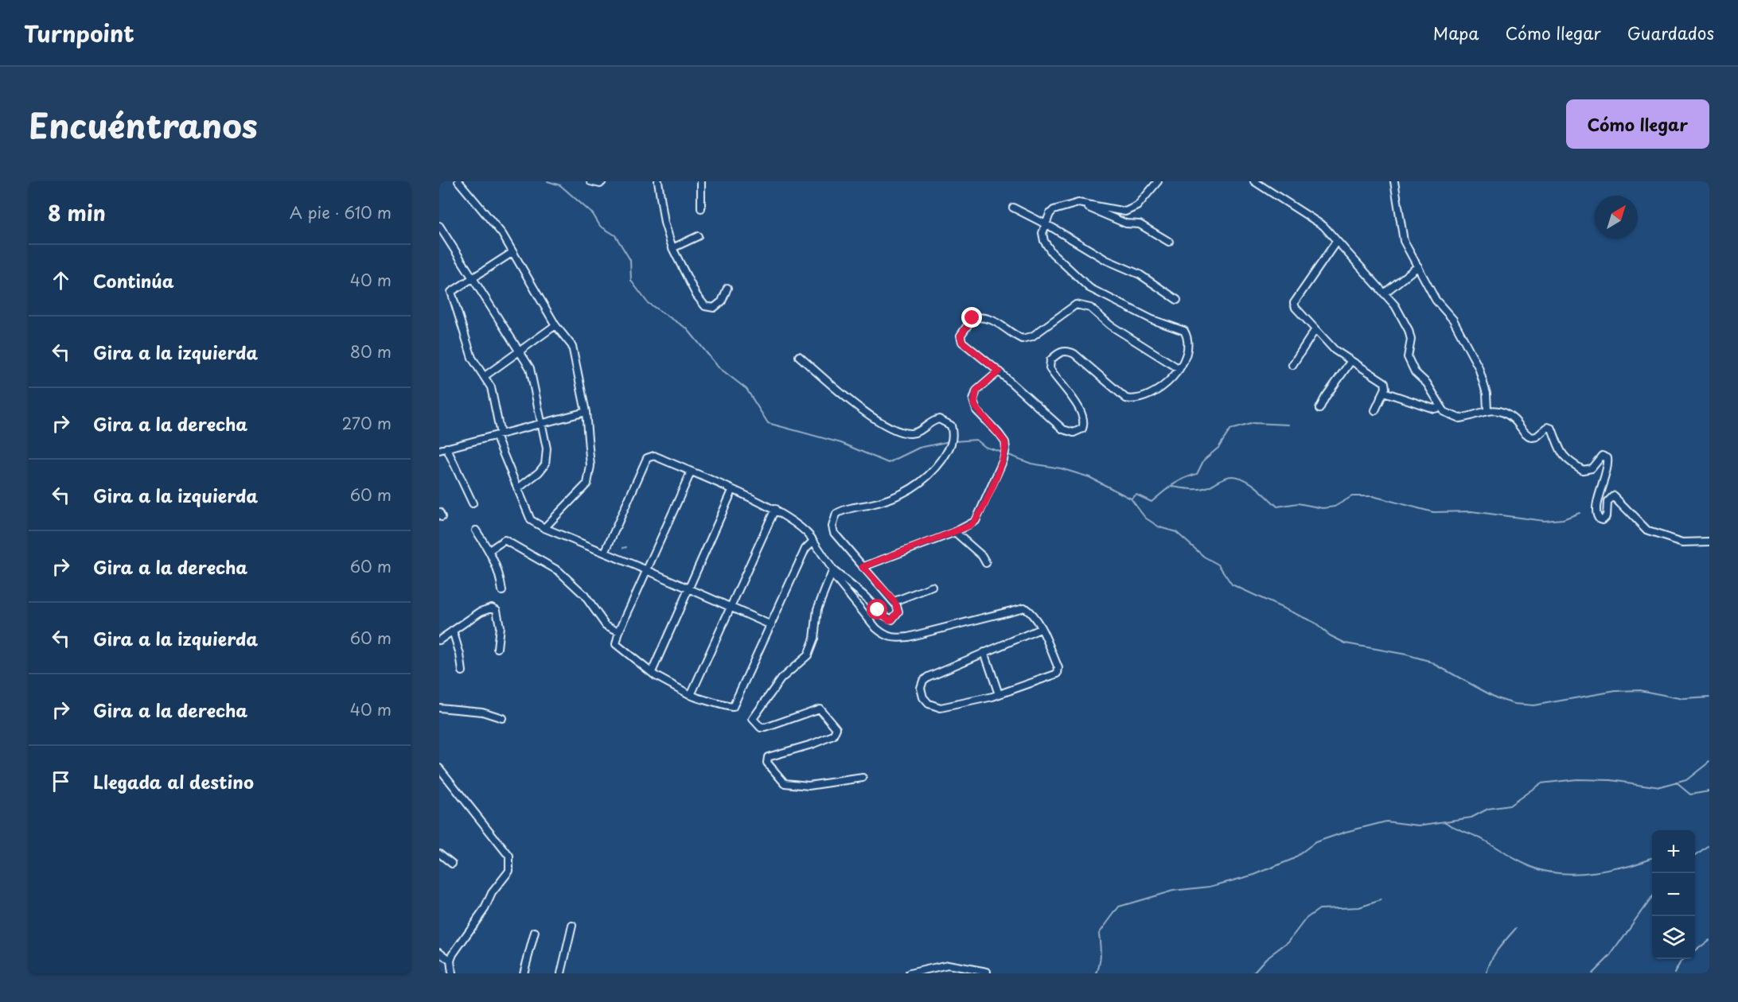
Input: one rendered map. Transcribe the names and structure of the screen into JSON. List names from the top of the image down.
{
  "north": "top right",
  "page": {
    "header": "Turnpoint",
    "nav": ["Mapa", "Cómo llegar", "Guardados"],
    "title": "Encuéntranos",
    "buttons": "Cómo llegar",
    "heading": ["8 min", "A pie · 610 m"],
    "list": [
      ["Continúa", "40 m"],
      ["Gira a la izquierda", "80 m"],
      ["Gira a la derecha", "270 m"],
      ["Gira a la izquierda", "60 m"],
      ["Gira a la derecha", "60 m"],
      ["Gira a la izquierda", "60 m"],
      ["Gira a la derecha", "40 m"],
      "Llegada al destino"
    ],
    "map_buttons": ["+", "−"]
  }
}
